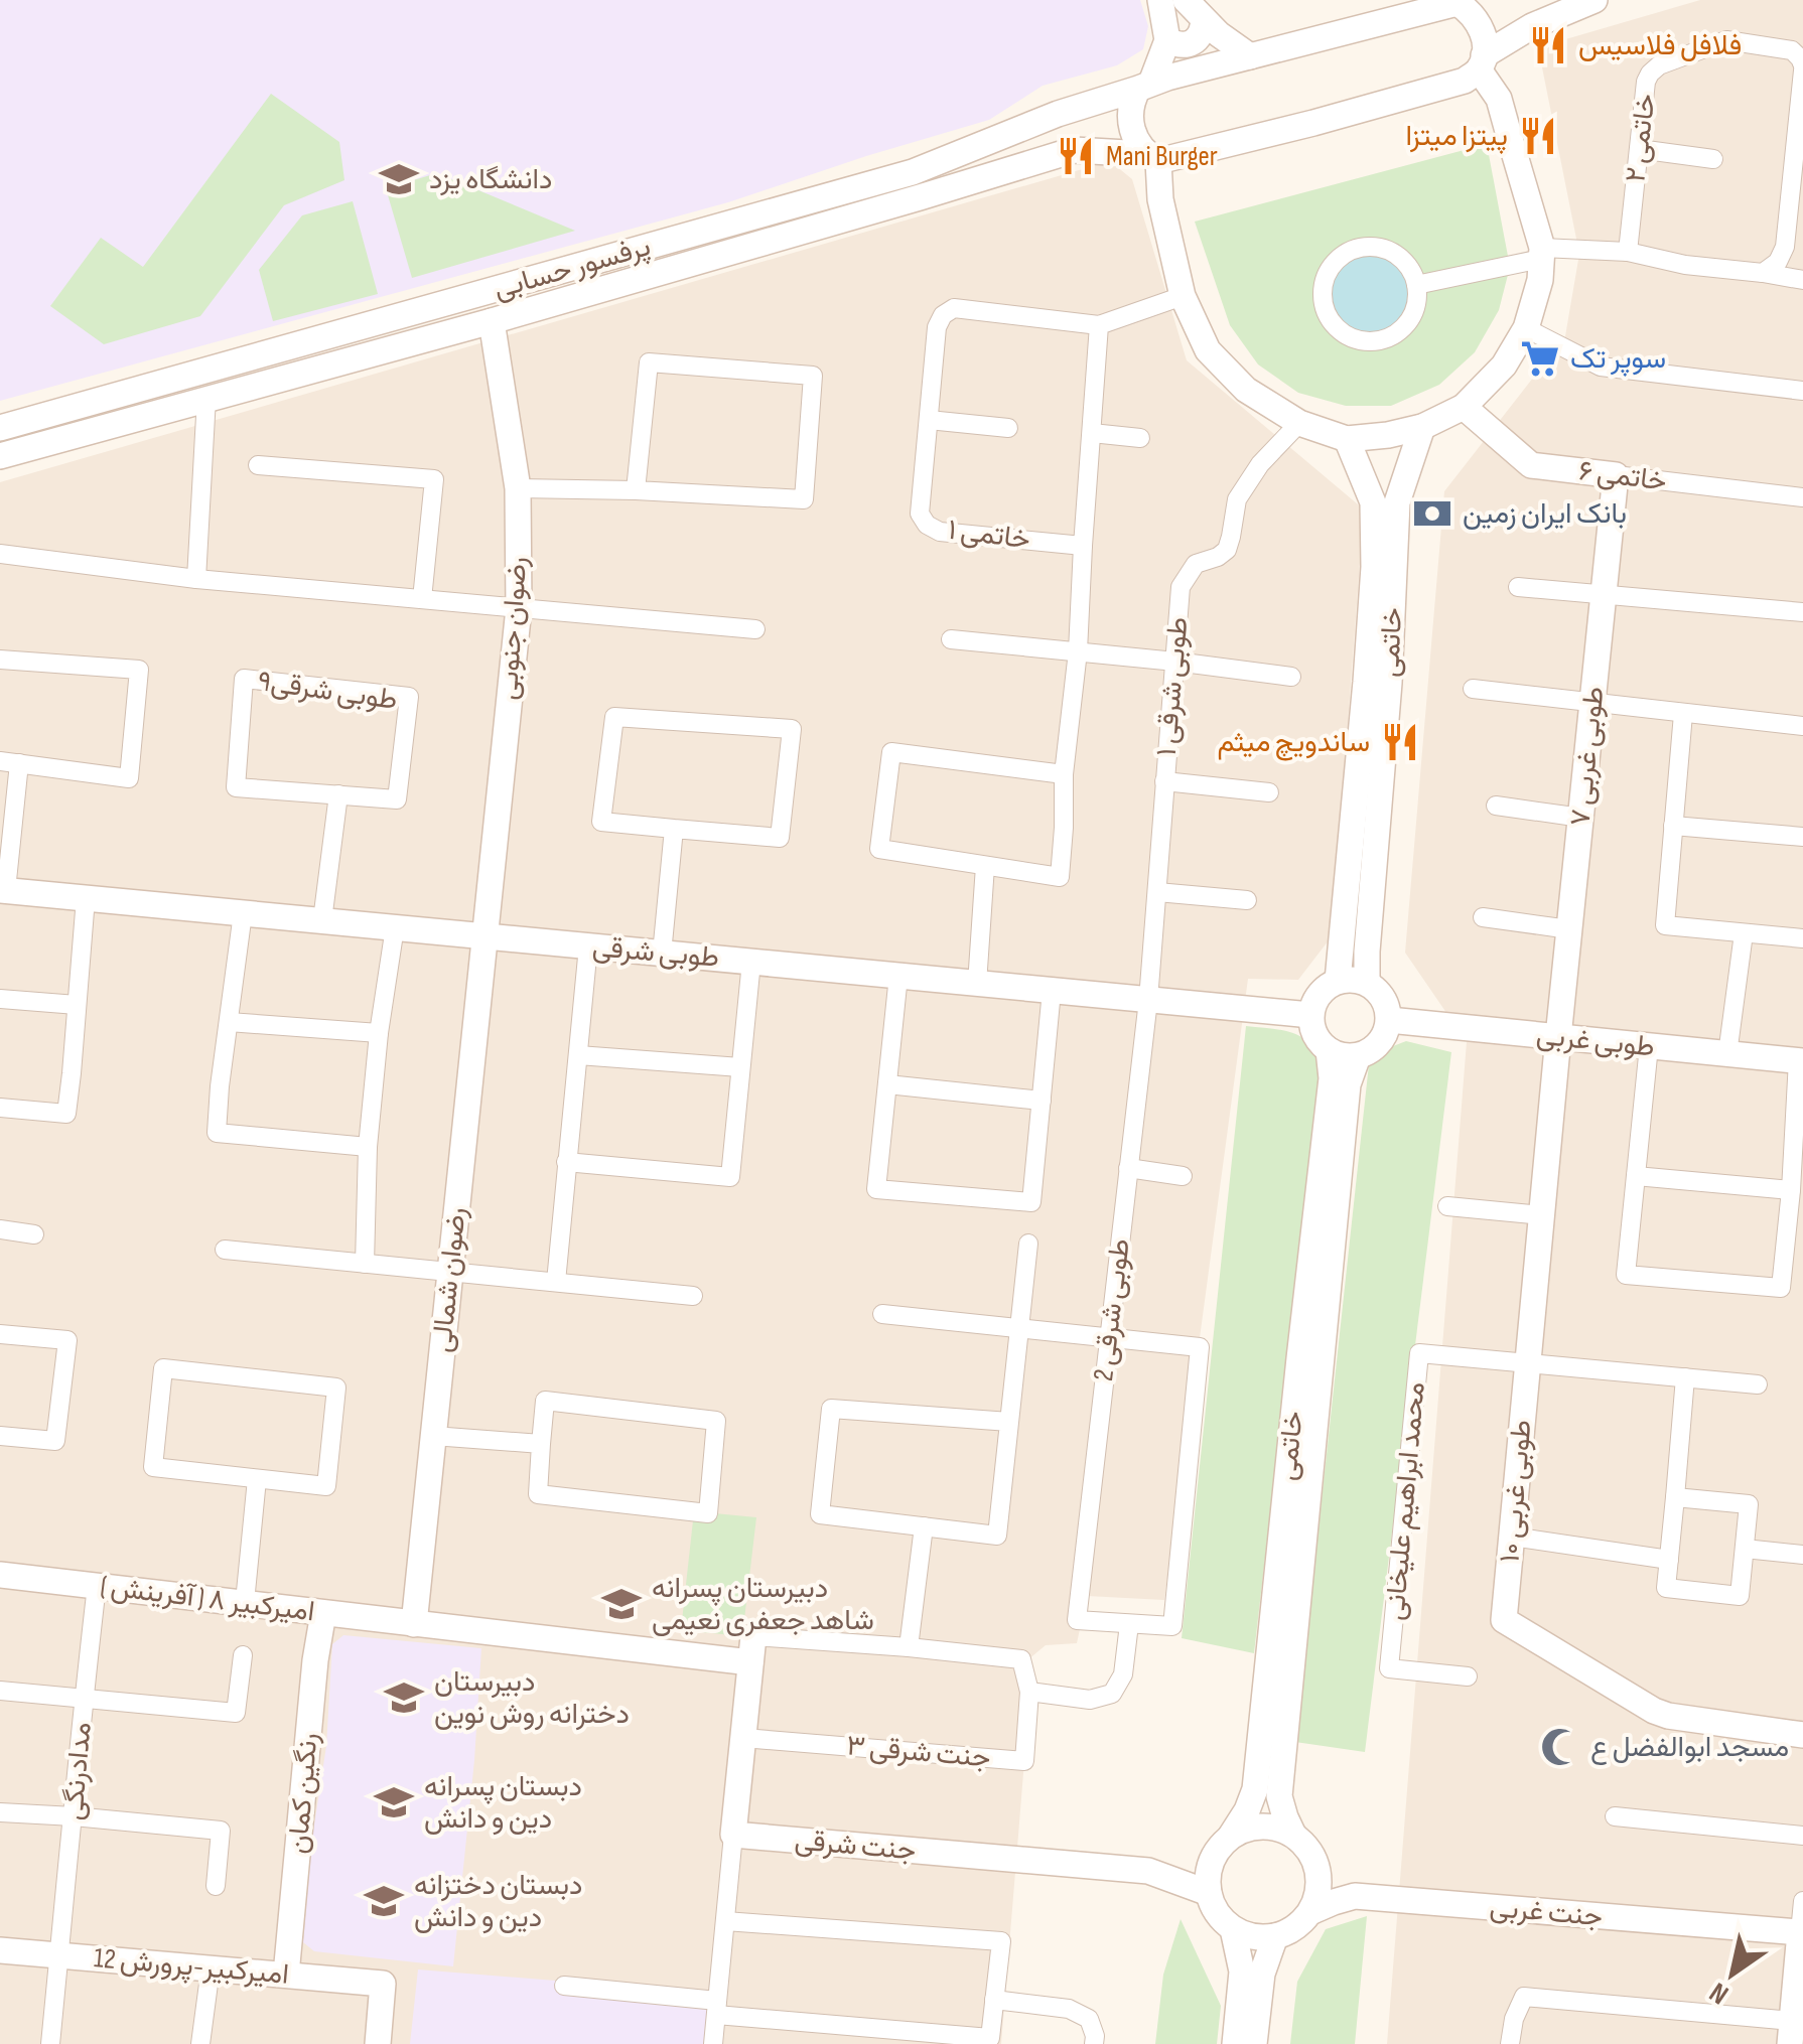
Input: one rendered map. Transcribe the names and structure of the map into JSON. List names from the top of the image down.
{
  "streets": {
    "main road": [
      "پرفسور حسابی",
      "خاتمی ۶",
      "رضوان جنوبی",
      "خاتمی",
      "طوبی غربی ۷",
      "طوبی شرقی",
      "طوبی غربی",
      "رضوان شمالی",
      "طوبی غربی ۱۰",
      "امیرکبیر ۸ ( آفرینش )",
      "رنگین کمان",
      "جنت شرقی",
      "جنت غربی",
      "12 امیرکبیر-پرورش"
    ],
    "street": [
      "خاتمی ۲",
      "خاتمی ۱",
      "طوبی شرقی ۱",
      "طوبی شرقی۹",
      "طوبی شرقی 2",
      "محمد ابراهیم علیخانی",
      "جنت شرقی ۳",
      "مدادرنگی"
    ]
  },
  "crossings": [
    ["پرفسور حسابی", "رضوان جنوبی"],
    ["خاتمی ۶", "طوبی غربی ۷"],
    ["رضوان جنوبی", "طوبی شرقی"],
    ["رضوان جنوبی", "رضوان شمالی"],
    ["خاتمی", "طوبی شرقی"],
    ["خاتمی", "طوبی غربی"],
    ["خاتمی", "جنت غربی"],
    ["طوبی شرقی ۱", "طوبی شرقی"],
    ["طوبی شرقی ۱", "طوبی شرقی 2"],
    ["طوبی غربی ۷", "طوبی غربی"],
    ["طوبی غربی ۷", "طوبی غربی ۱۰"],
    ["طوبی شرقی", "طوبی غربی"],
    ["طوبی شرقی", "رضوان شمالی"],
    ["طوبی شرقی", "طوبی شرقی 2"],
    ["طوبی غربی", "طوبی غربی ۱۰"],
    ["رضوان شمالی", "امیرکبیر ۸ ( آفرینش )"],
    ["طوبی غربی ۱۰", "محمد ابراهیم علیخانی"],
    ["امیرکبیر ۸ ( آفرینش )", "مدادرنگی"],
    ["امیرکبیر ۸ ( آفرینش )", "رنگین کمان"],
    ["مدادرنگی", "12 امیرکبیر-پرورش"],
    ["رنگین کمان", "12 امیرکبیر-پرورش"]
  ],
  "places": {
    "restaurant": [
      "فلافل فلاسیس",
      "پیتزا میتزا",
      "Mani Burger",
      "ساندویچ میثم"
    ],
    "school or university": [
      "دانشگاه یزد",
      "دبیرستان پسرانه شاهد جعفری نعیمی",
      "دبیرستان دخترانه روش نوین",
      "دبستان پسرانه دین و دانش",
      "دبستان دختزانه دین و دانش"
    ],
    "supermarket": ["سوپر تک"],
    "bank": ["بانک ایران زمین"],
    "mosque": ["مسجد ابوالفضل ع"]
  },
  "north": "bottom left"
}
